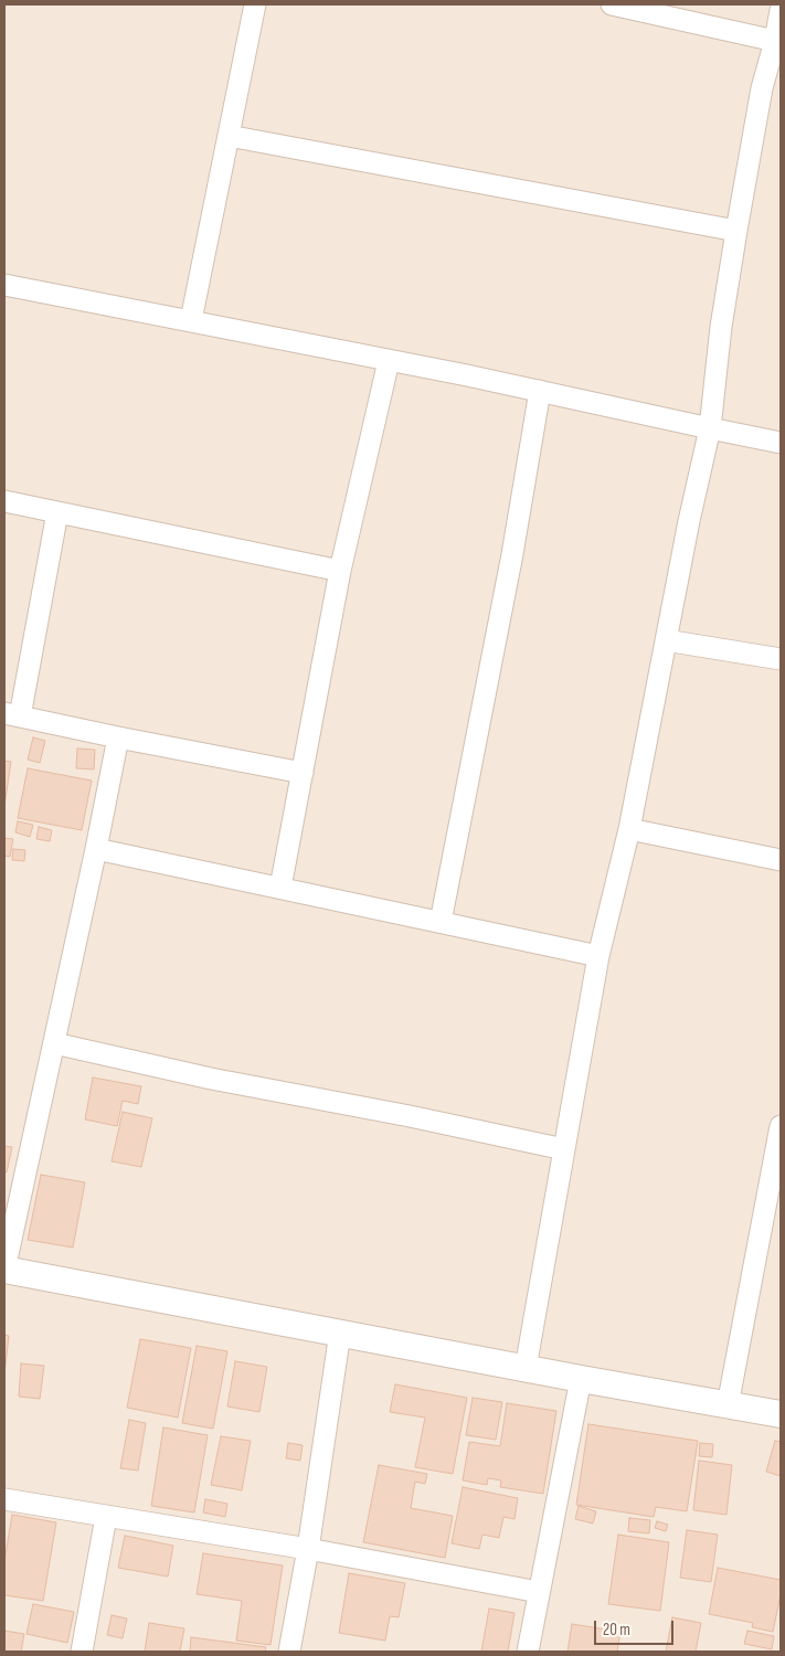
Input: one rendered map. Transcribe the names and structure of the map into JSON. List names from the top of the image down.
{
  "scale_bar": "20 m"
}
